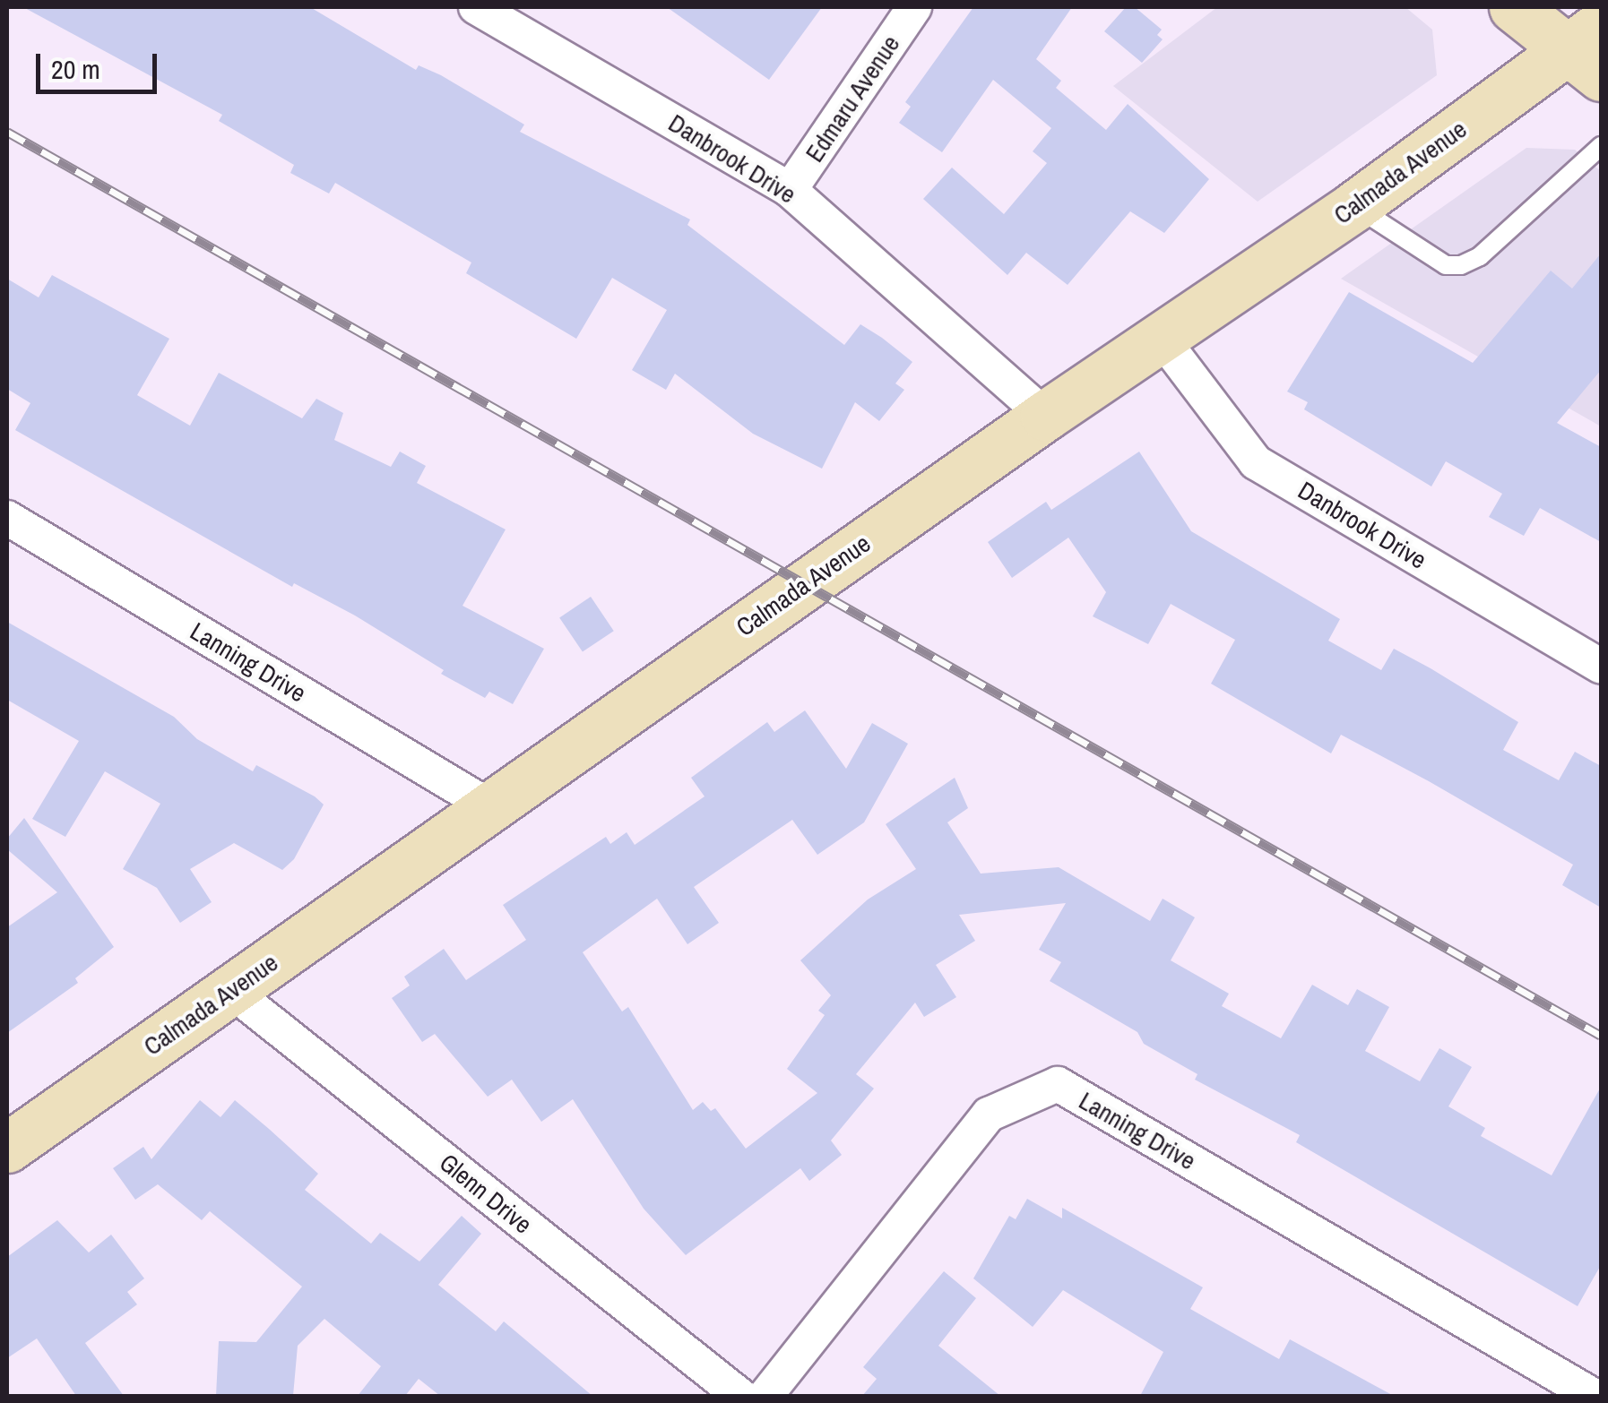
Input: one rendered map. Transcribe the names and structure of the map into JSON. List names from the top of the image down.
{
  "streets": {
    "street": [
      "Edmaru Avenue",
      "Danbrook Drive",
      "Calmada Avenue",
      "Lanning Drive",
      "Glenn Drive"
    ]
  },
  "crossings": [
    ["Edmaru Avenue", "Danbrook Drive"],
    ["Danbrook Drive", "Calmada Avenue"],
    ["Calmada Avenue", "Lanning Drive"],
    ["Calmada Avenue", "Glenn Drive"]
  ],
  "scale_bar": "20 m"
}
